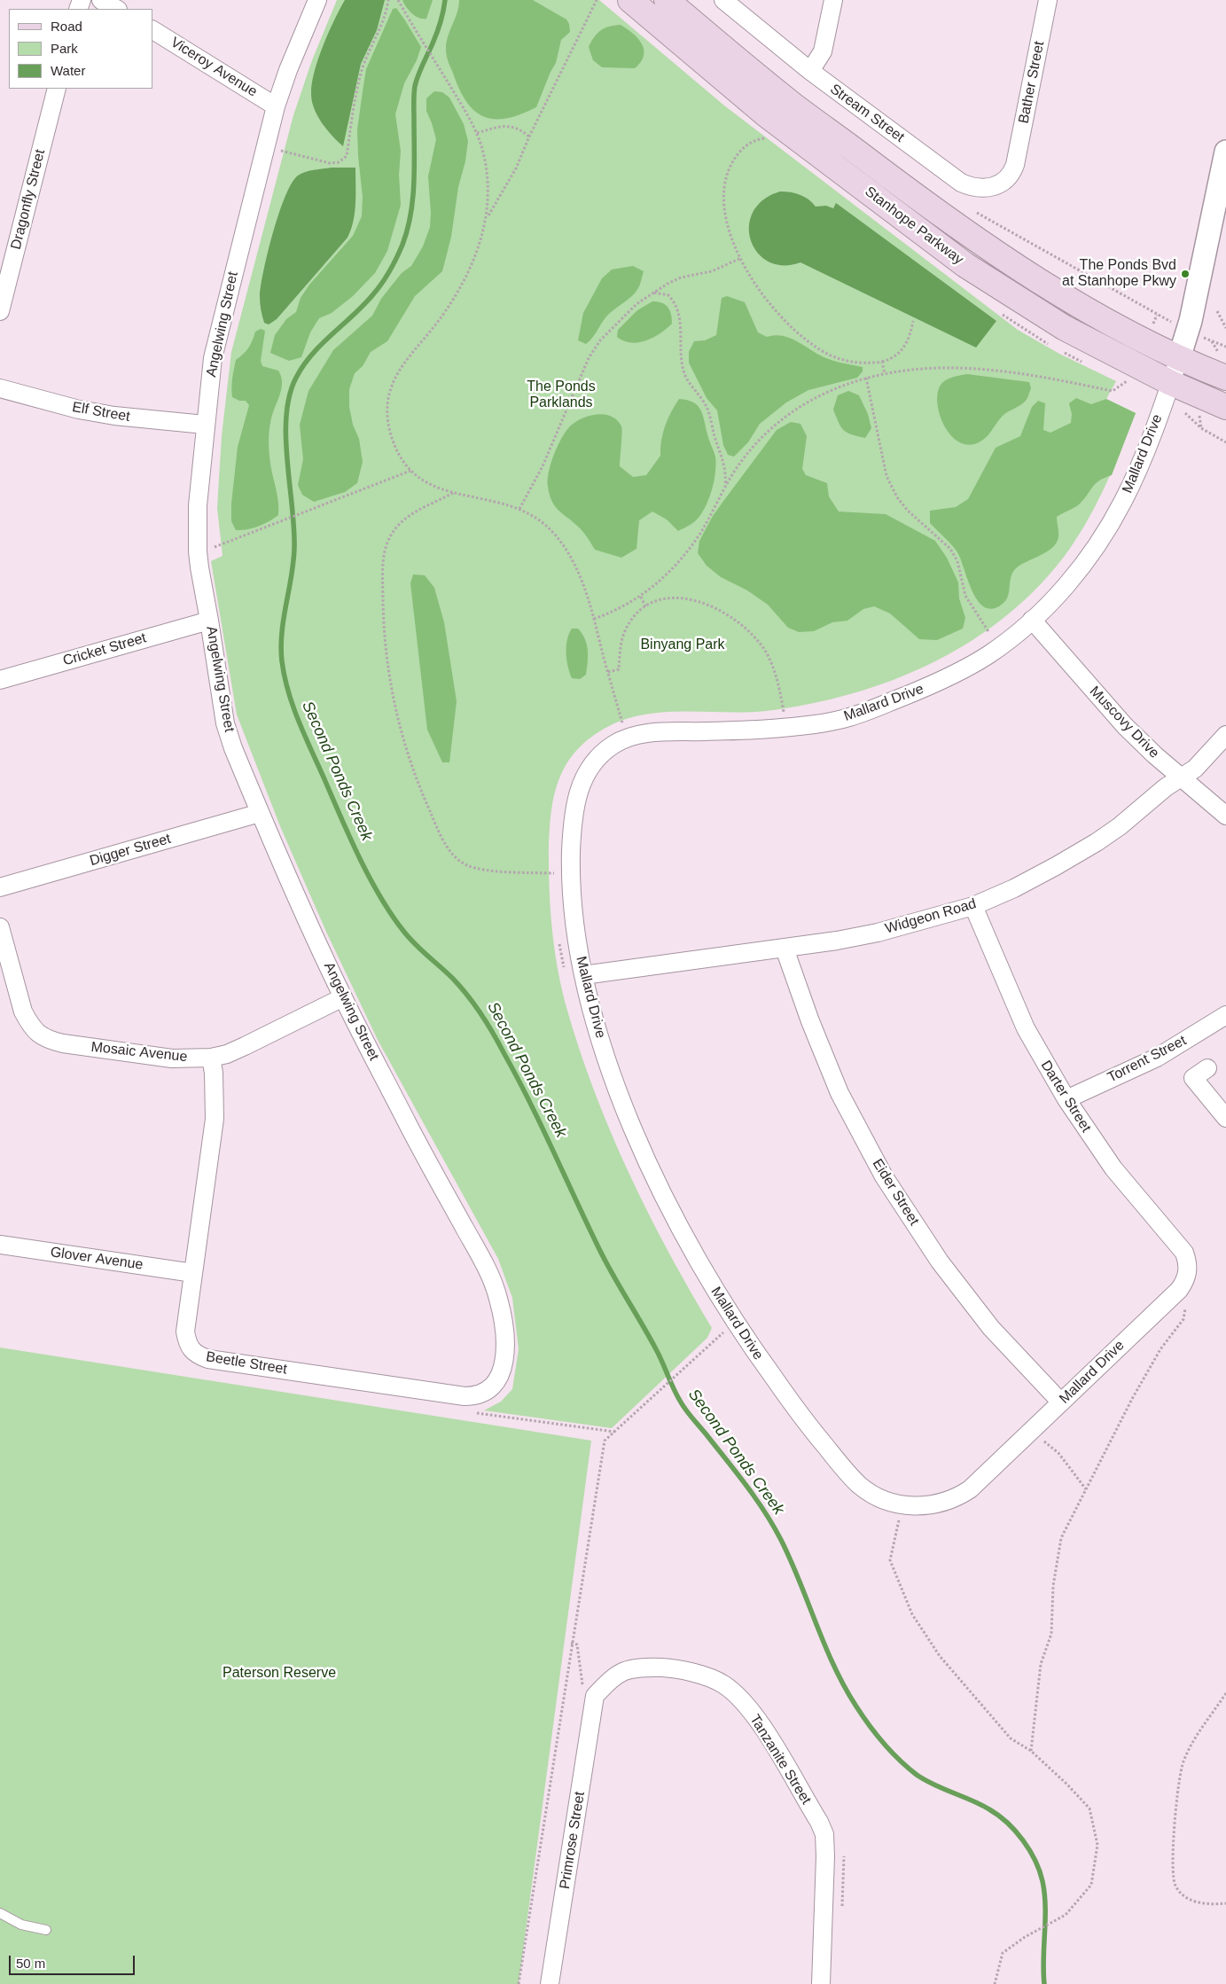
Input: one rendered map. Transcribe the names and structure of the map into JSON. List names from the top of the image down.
{
  "streets": {
    "main road": ["Stanhope Parkway"],
    "street": [
      "Viceroy Avenue",
      "Bather Street",
      "Stream Street",
      "Dragonfly Street",
      "Angelwing Street",
      "Elf Street",
      "Mallard Drive",
      "Cricket Street",
      "Muscovy Drive",
      "Digger Street",
      "Widgeon Road",
      "Mosaic Avenue",
      "Torrent Street",
      "Darter Street",
      "Eider Street",
      "Glover Avenue",
      "Beetle Street",
      "Tanzanite Street",
      "Primrose Street"
    ]
  },
  "crossings": [
    ["Viceroy Avenue", "Angelwing Street"],
    ["Bather Street", "Stream Street"],
    ["Stanhope Parkway", "Mallard Drive"],
    ["Angelwing Street", "Elf Street"],
    ["Angelwing Street", "Cricket Street"],
    ["Angelwing Street", "Digger Street"],
    ["Angelwing Street", "Mosaic Avenue"],
    ["Angelwing Street", "Beetle Street"],
    ["Mallard Drive", "Muscovy Drive"],
    ["Mallard Drive", "Widgeon Road"],
    ["Mallard Drive", "Darter Street"],
    ["Mallard Drive", "Eider Street"],
    ["Muscovy Drive", "Widgeon Road"],
    ["Widgeon Road", "Darter Street"],
    ["Widgeon Road", "Eider Street"],
    ["Mosaic Avenue", "Beetle Street"],
    ["Torrent Street", "Darter Street"],
    ["Glover Avenue", "Beetle Street"],
    ["Tanzanite Street", "Primrose Street"]
  ],
  "water": ["Second Ponds Creek"],
  "parks": ["The Ponds Parklands", "Binyang Park", "Paterson Reserve"],
  "places": ["The Ponds Bvd at Stanhope Pkwy"],
  "legend": ["Road", "Park", "Water"],
  "scale_bar": "50 m"
}
